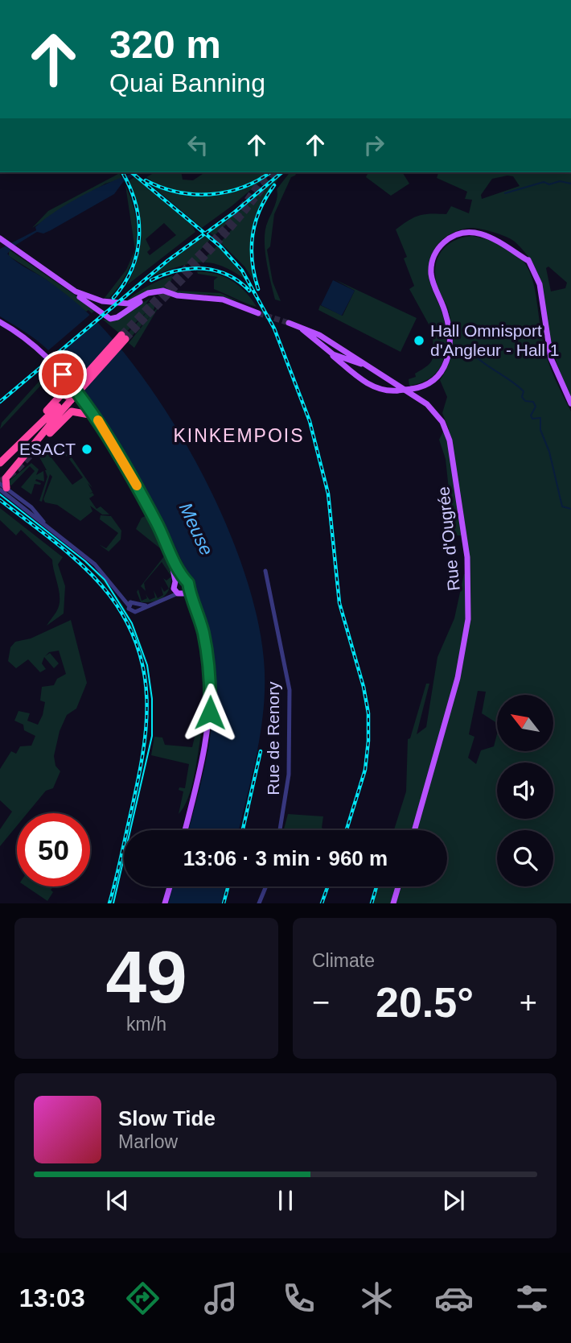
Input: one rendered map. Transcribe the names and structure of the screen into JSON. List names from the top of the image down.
{
  "streets": {
    "main road": ["Rue d'Ougrée"],
    "street": ["Rue de Renory"]
  },
  "districts": ["KINKEMPOIS"],
  "water": ["Meuse"],
  "places": ["Hall Omnisport d'Angleur - Hall 1", "ESACT"],
  "north": "top left",
  "page": {
    "turn": ["320 m", "Quai Banning"],
    "limit": "50",
    "trip": "13:06 · 3 min · 960 m",
    "tile": [
      ["49", "km/h"],
      "Climate"
    ],
    "heat": ["−", "20.5°", "+"],
    "song": ["Slow Tide", "Marlow"],
    "tabs": "13:03"
  }
}
